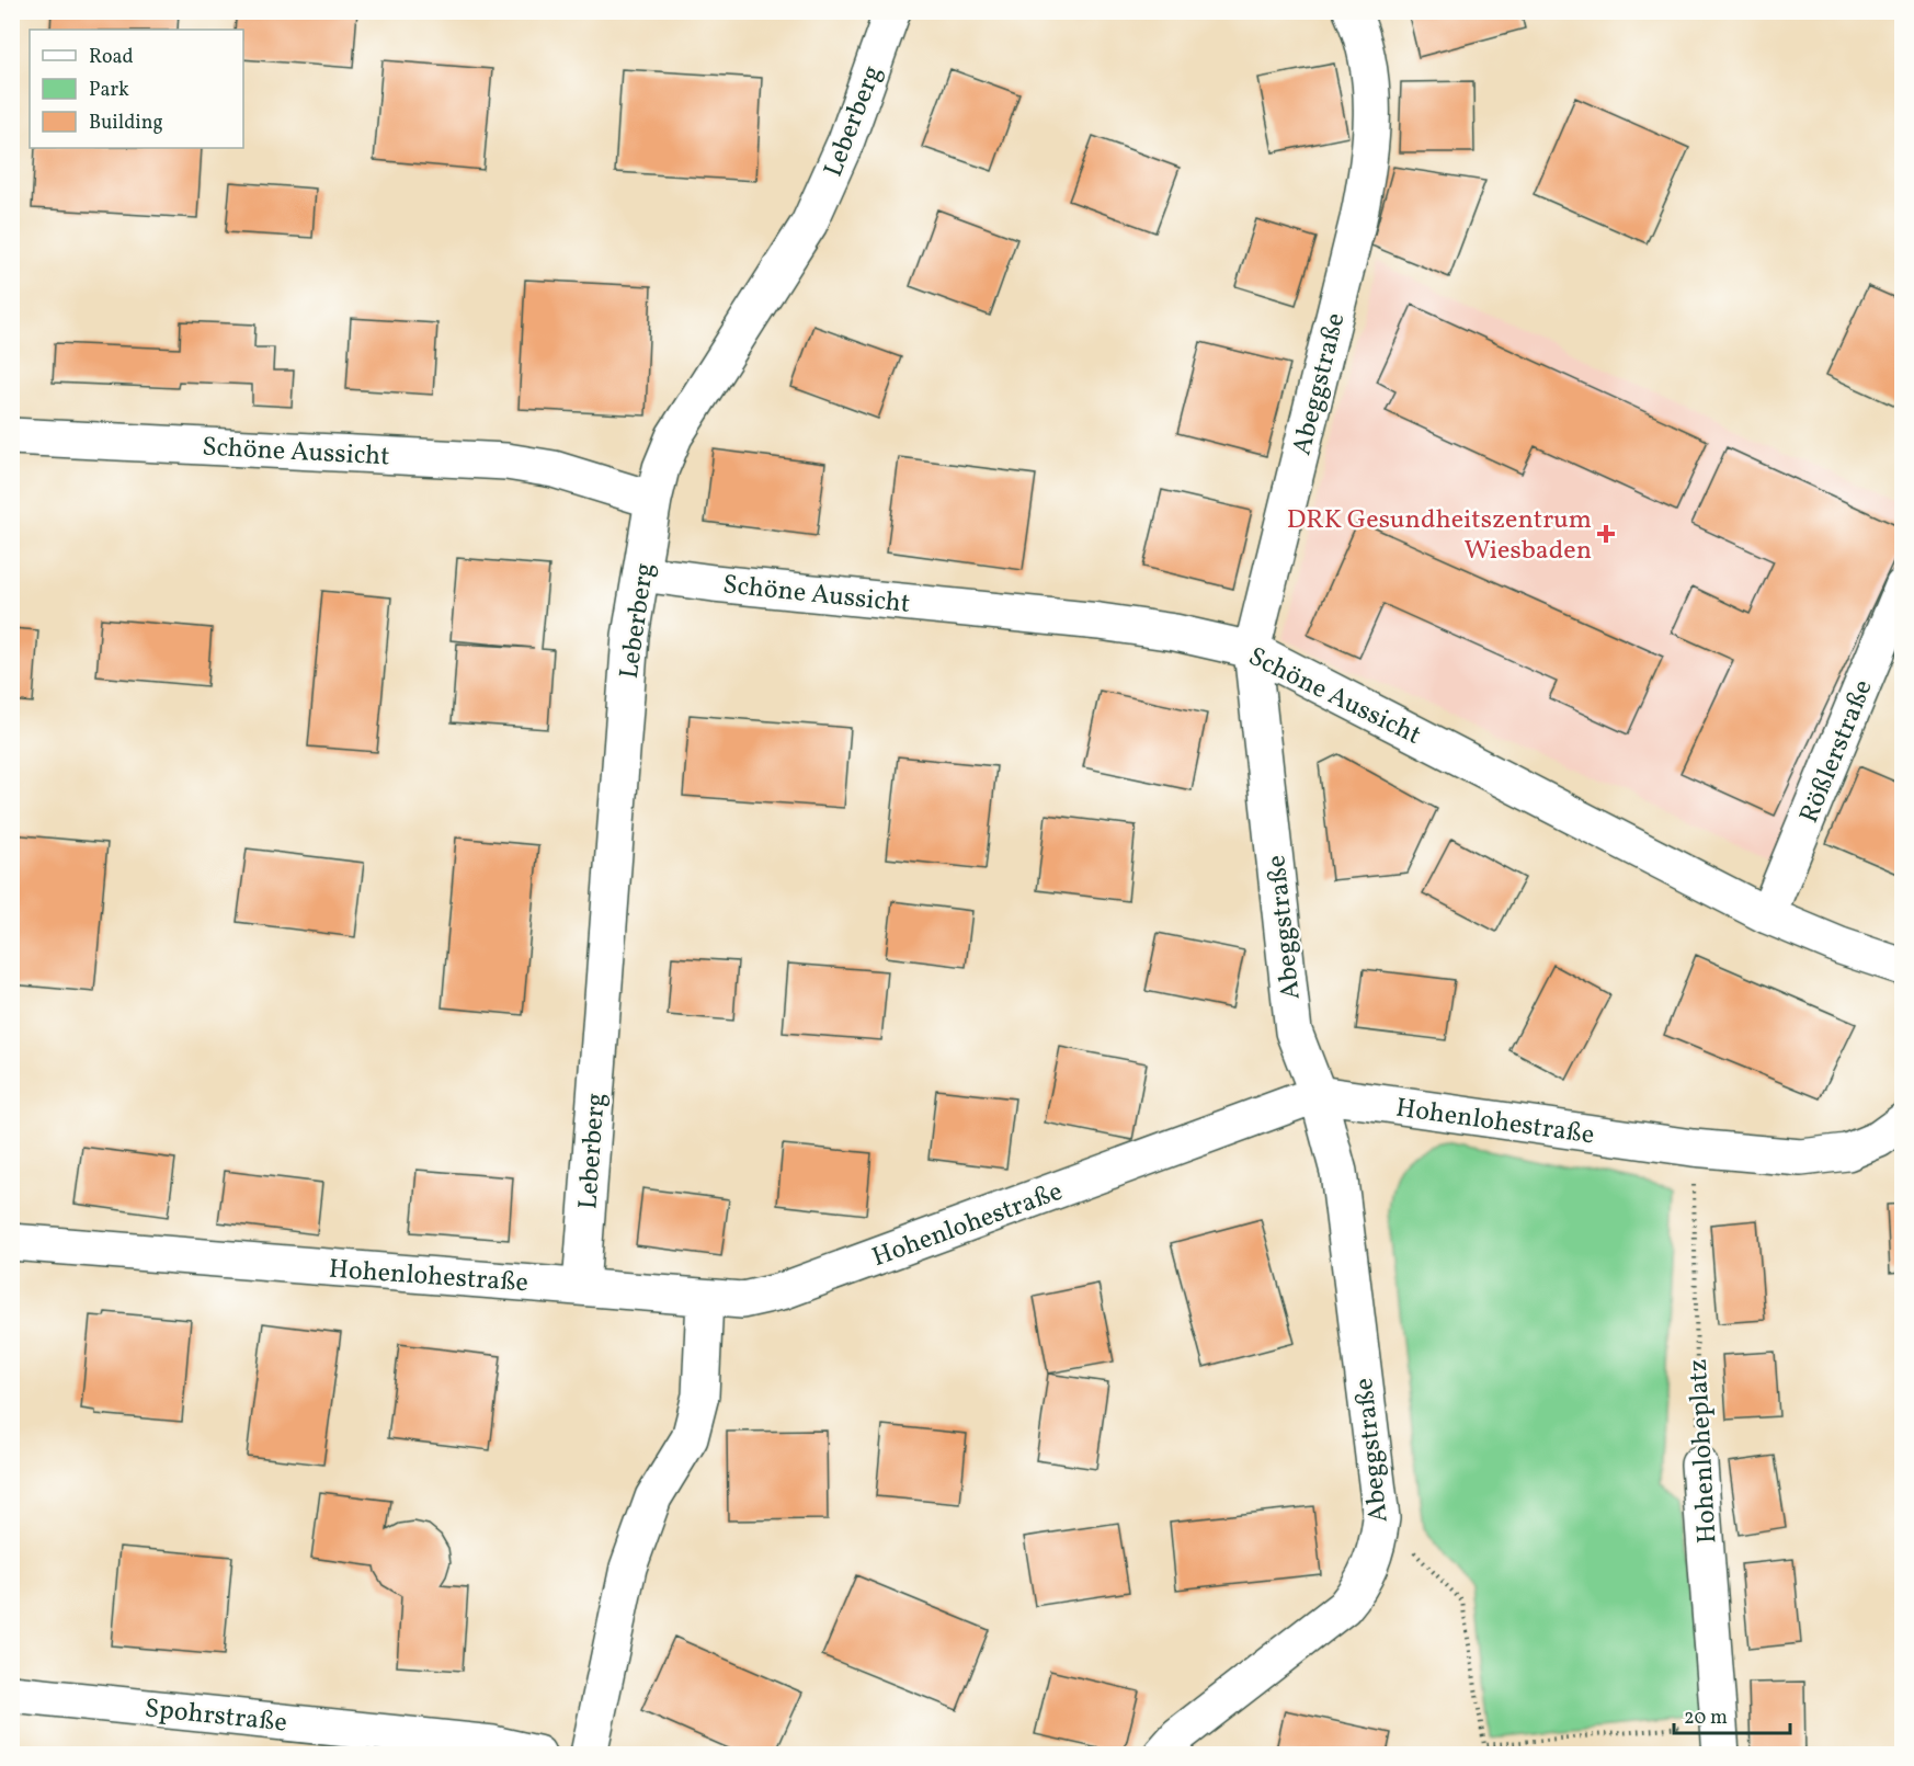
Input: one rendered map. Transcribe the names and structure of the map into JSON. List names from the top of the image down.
{
  "streets": {
    "street": [
      "Leberberg",
      "Abeggstraße",
      "Schöne Aussicht",
      "Rößlerstraße",
      "Hohenlohestraße",
      "Hohenloheplatz",
      "Spohrstraße"
    ]
  },
  "crossings": [
    ["Leberberg", "Schöne Aussicht"],
    ["Leberberg", "Hohenlohestraße"],
    ["Abeggstraße", "Schöne Aussicht"],
    ["Abeggstraße", "Hohenlohestraße"],
    ["Schöne Aussicht", "Rößlerstraße"],
    ["Hohenlohestraße", "Hohenloheplatz"]
  ],
  "places": {
    "health": ["DRK Gesundheitszentrum Wiesbaden"]
  },
  "legend": ["Road", "Park", "Building"],
  "scale_bar": "20 m"
}
